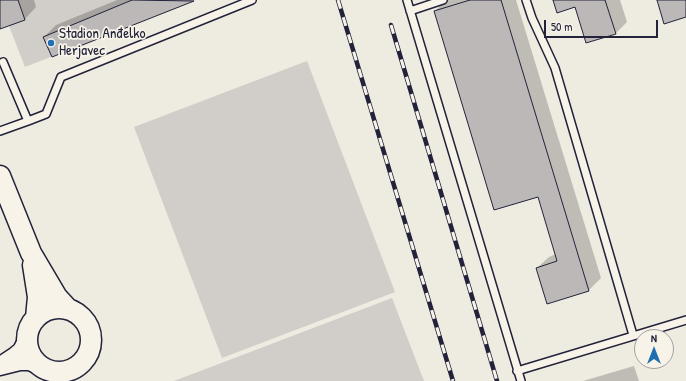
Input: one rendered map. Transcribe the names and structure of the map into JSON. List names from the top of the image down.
{
  "places": ["Stadion Anđelko Herjavec"],
  "scale_bar": "50 m",
  "north": "top"
}
